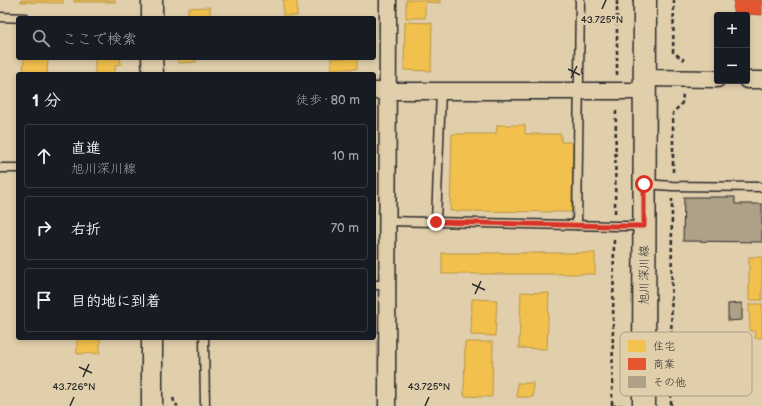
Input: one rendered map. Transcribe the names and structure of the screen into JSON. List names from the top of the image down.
{
  "streets": {
    "main road": ["旭川深川線"]
  },
  "legend": ["住宅", "商業", "その他"],
  "page": {
    "map_buttons": ["+", "−"],
    "search": "ここで検索",
    "heading": ["1 分", "徒歩 · 80 m"],
    "list": [
      ["直進", "旭川深川線", "10 m"],
      ["右折", "70 m"],
      "目的地に到着"
    ]
  },
  "coordinates": ["43.725°N", "43.726°N"]
}
